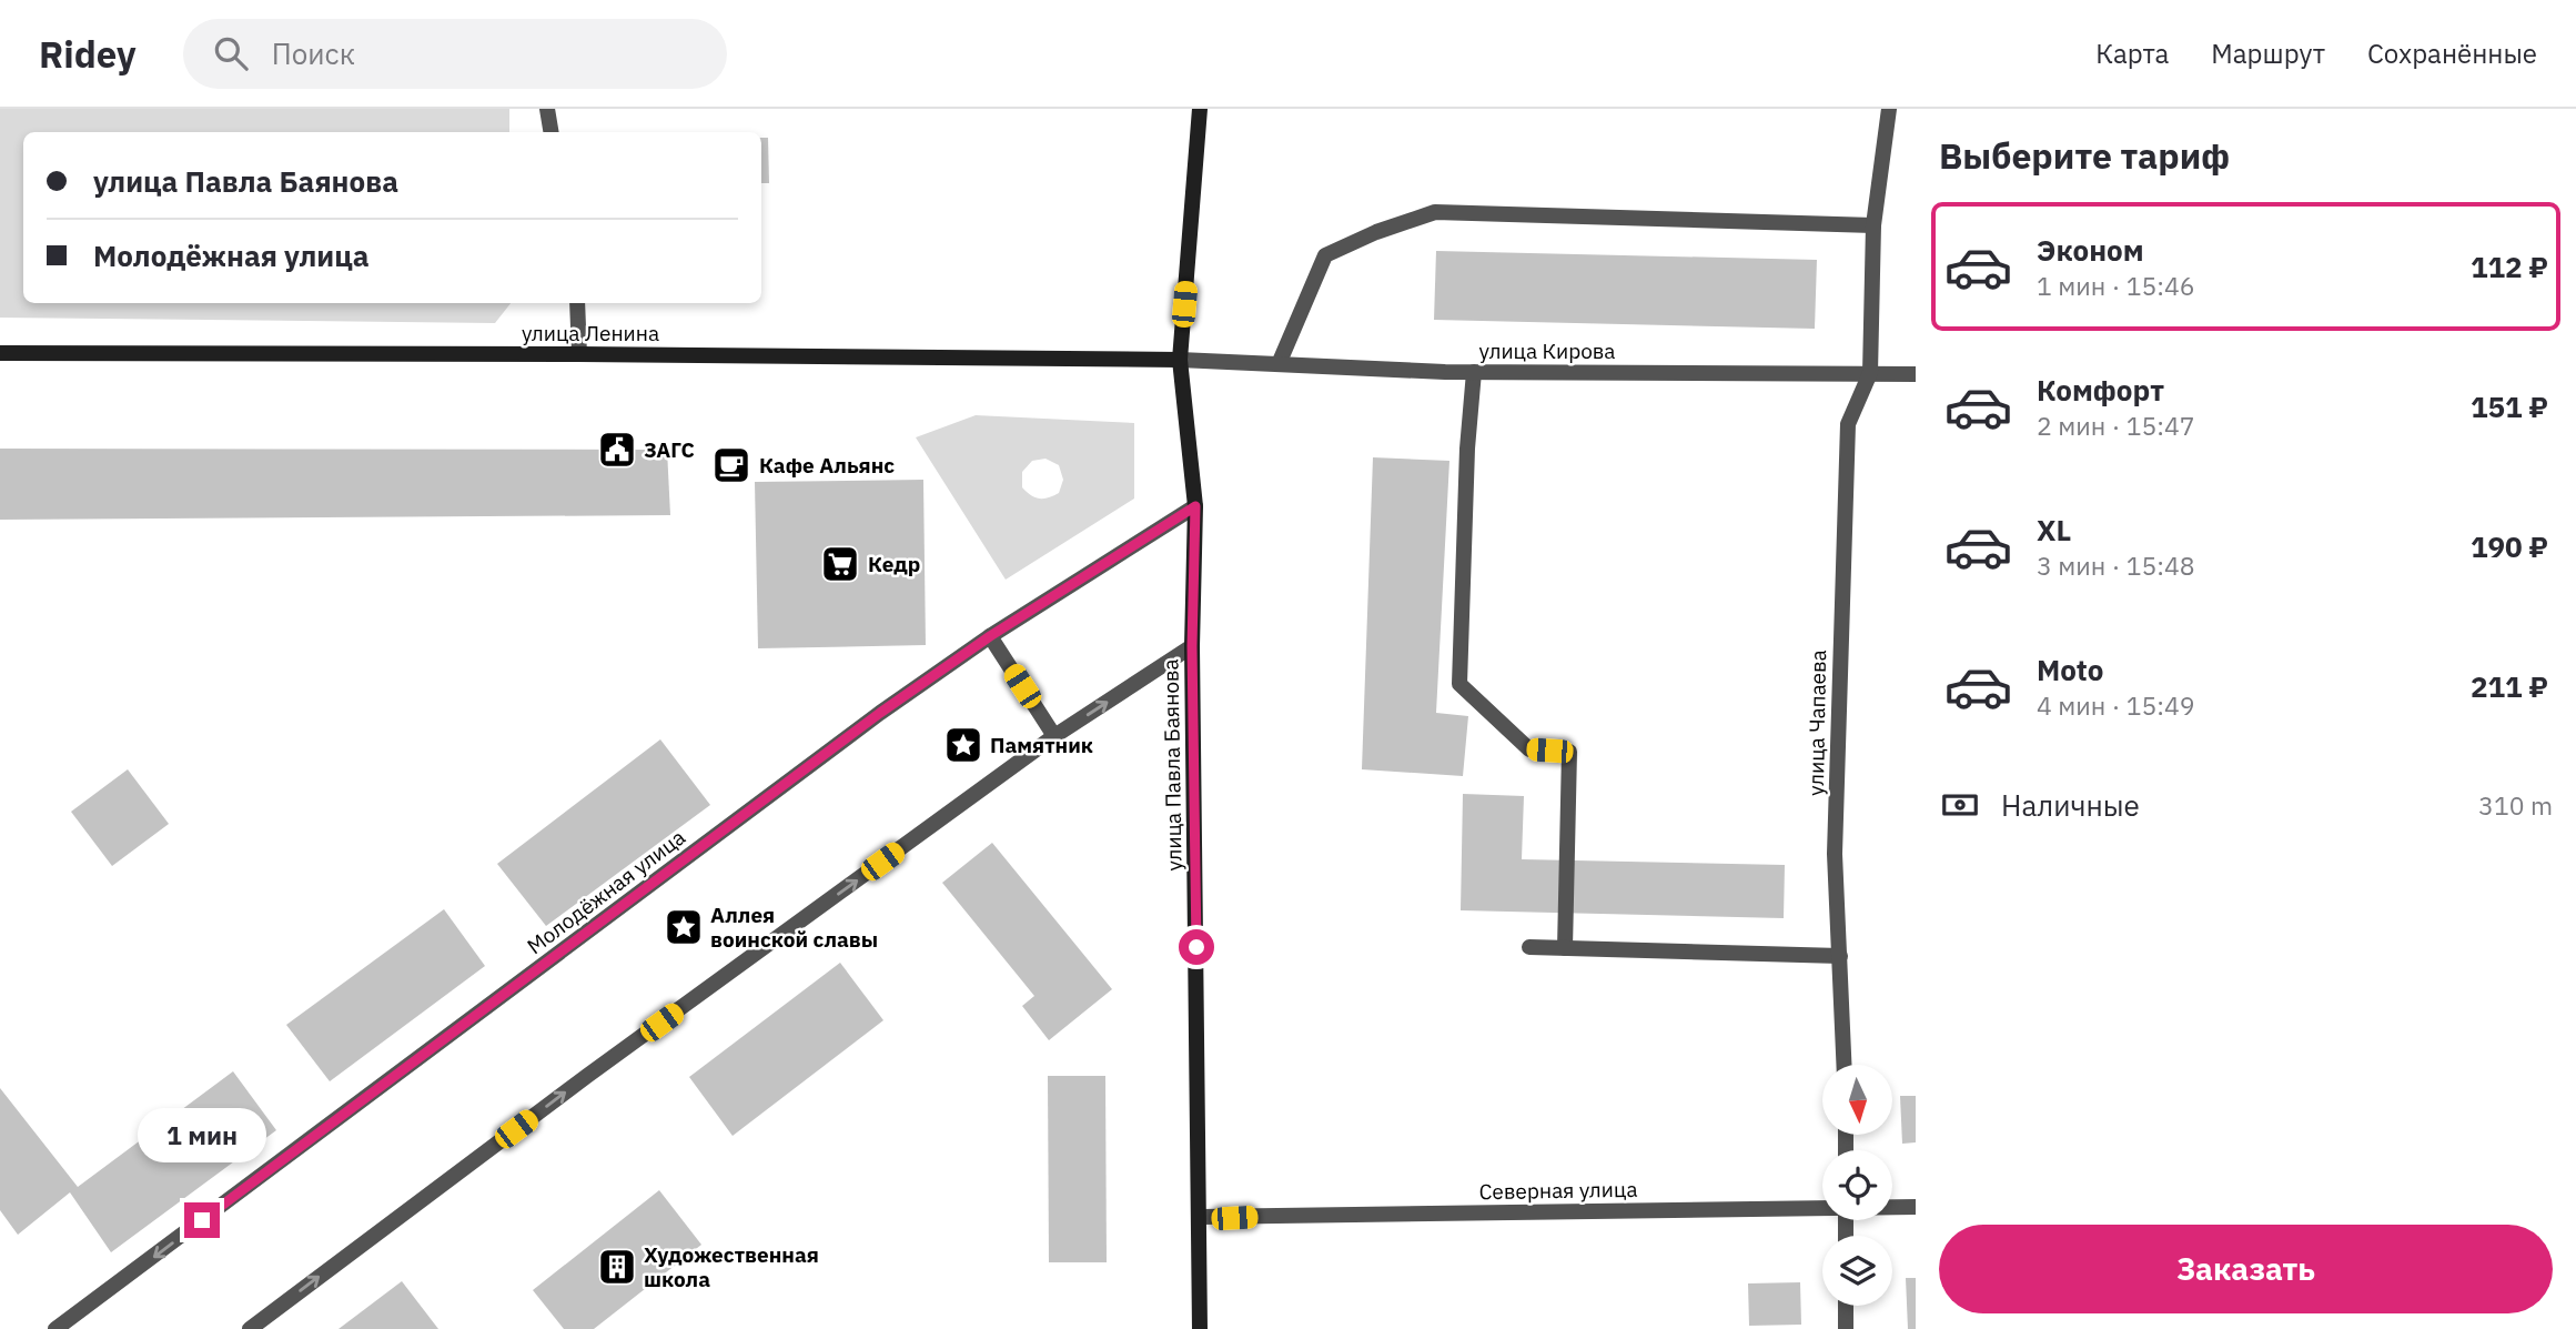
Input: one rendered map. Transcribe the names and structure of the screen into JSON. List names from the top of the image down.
{
  "streets": {
    "main road": ["улица Ленина", "улица Павла Баянова"],
    "street": [
      "улица Кирова",
      "улица Чапаева",
      "Молодёжная улица",
      "Северная улица"
    ]
  },
  "crossings": [
    ["улица Ленина", "улица Кирова"],
    ["улица Ленина", "улица Павла Баянова"],
    ["улица Кирова", "улица Чапаева"],
    ["улица Кирова", "улица Павла Баянова"],
    ["улица Павла Баянова", "Молодёжная улица"],
    ["улица Павла Баянова", "Северная улица"]
  ],
  "places": {
    "public building": ["ЗАГС"],
    "cafe": ["Кафе Альянс"],
    "supermarket": ["Кедр"],
    "place": ["Памятник", "Аллея воинской славы"],
    "building": ["Художественная школа"]
  },
  "north": "bottom",
  "page": {
    "header": "Ridey",
    "search": "Поиск",
    "nav": ["Карта", "Маршрут", "Сохранённые"],
    "heading": "Выберите тариф",
    "banner": ["улица Павла Баянова", "Молодёжная улица"],
    "list": [
      {
        "name": "Эконом",
        "note": "1 мин · 15:46",
        "value": "112 ₽"
      },
      {
        "name": "Комфорт",
        "note": "2 мин · 15:47",
        "value": "151 ₽"
      },
      {
        "name": "XL",
        "note": "3 мин · 15:48",
        "value": "190 ₽"
      },
      {
        "name": "Moto",
        "note": "4 мин · 15:49",
        "value": "211 ₽"
      }
    ],
    "pay": ["Наличные", "310 m"],
    "bubble": "1 мин",
    "buttons": "Заказать"
  }
}
